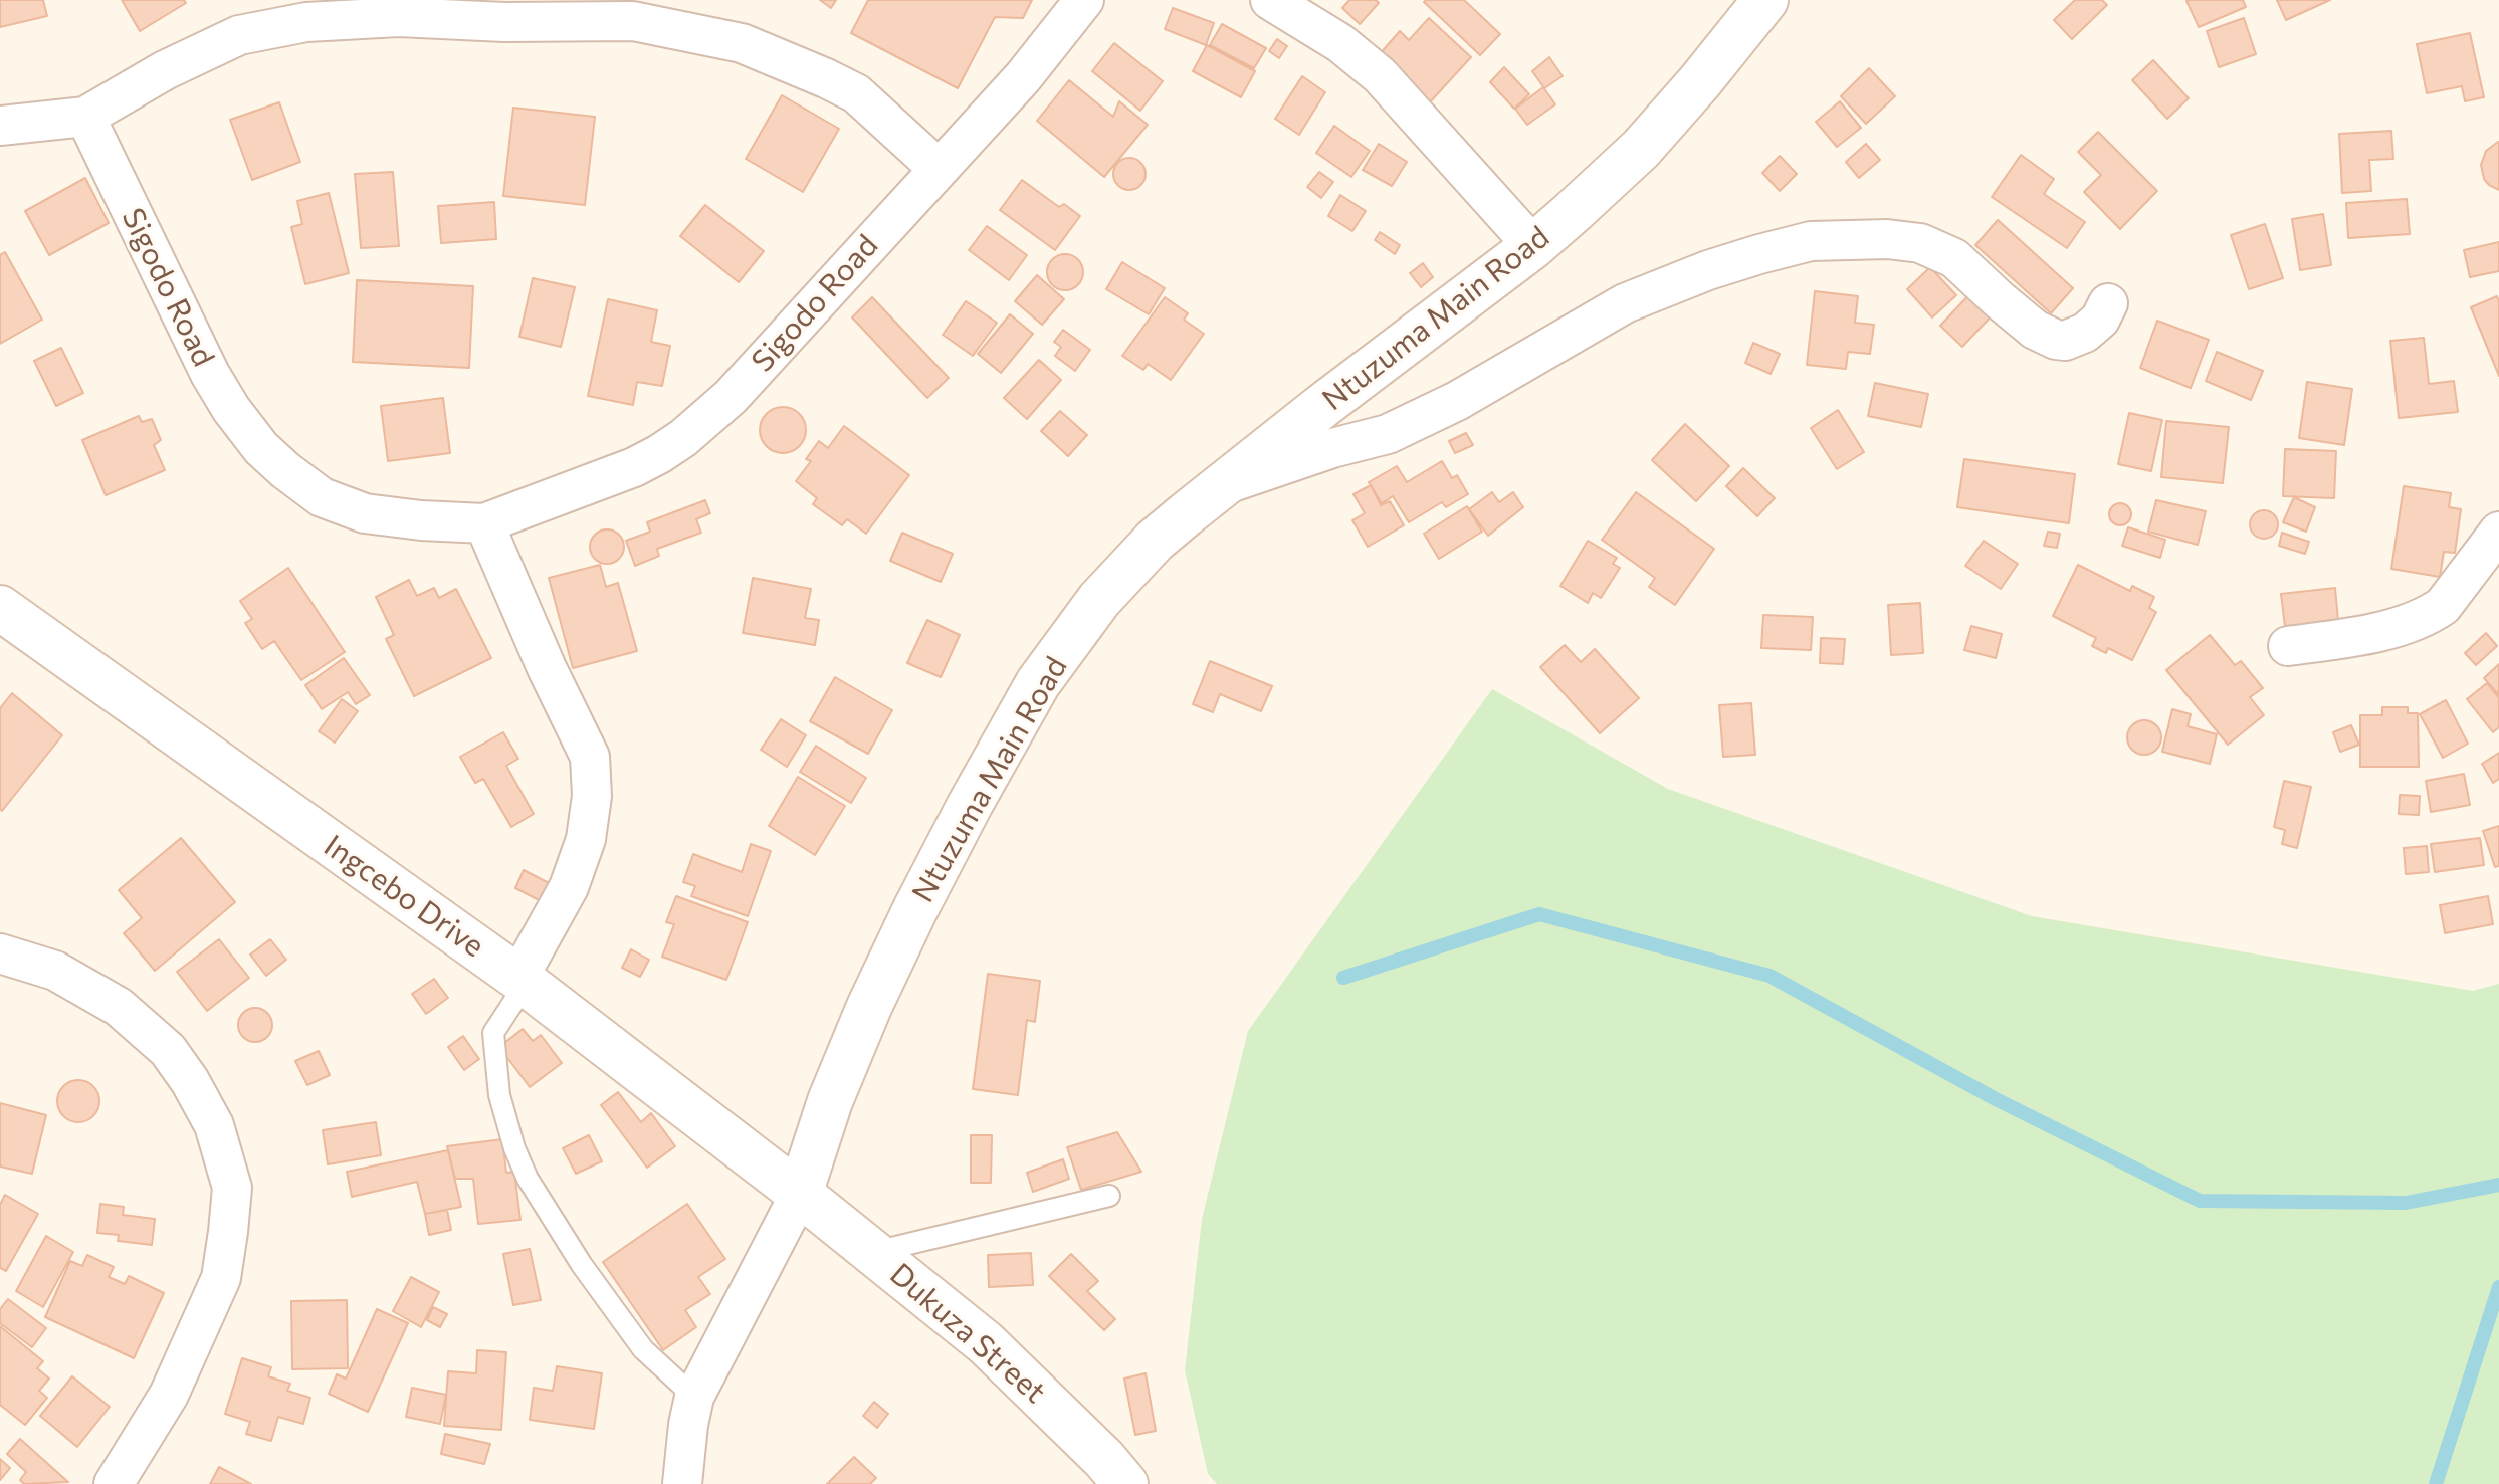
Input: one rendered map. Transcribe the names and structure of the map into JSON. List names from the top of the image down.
{
  "streets": {
    "street": [
      "Sigodo Road",
      "Ntuzuma Main Road",
      "Ingcebo Drive",
      "Dukuza Street"
    ]
  },
  "crossings": [
    ["Ntuzuma Main Road", "Ingcebo Drive"],
    ["Ntuzuma Main Road", "Dukuza Street"],
    ["Ingcebo Drive", "Dukuza Street"]
  ]
}
